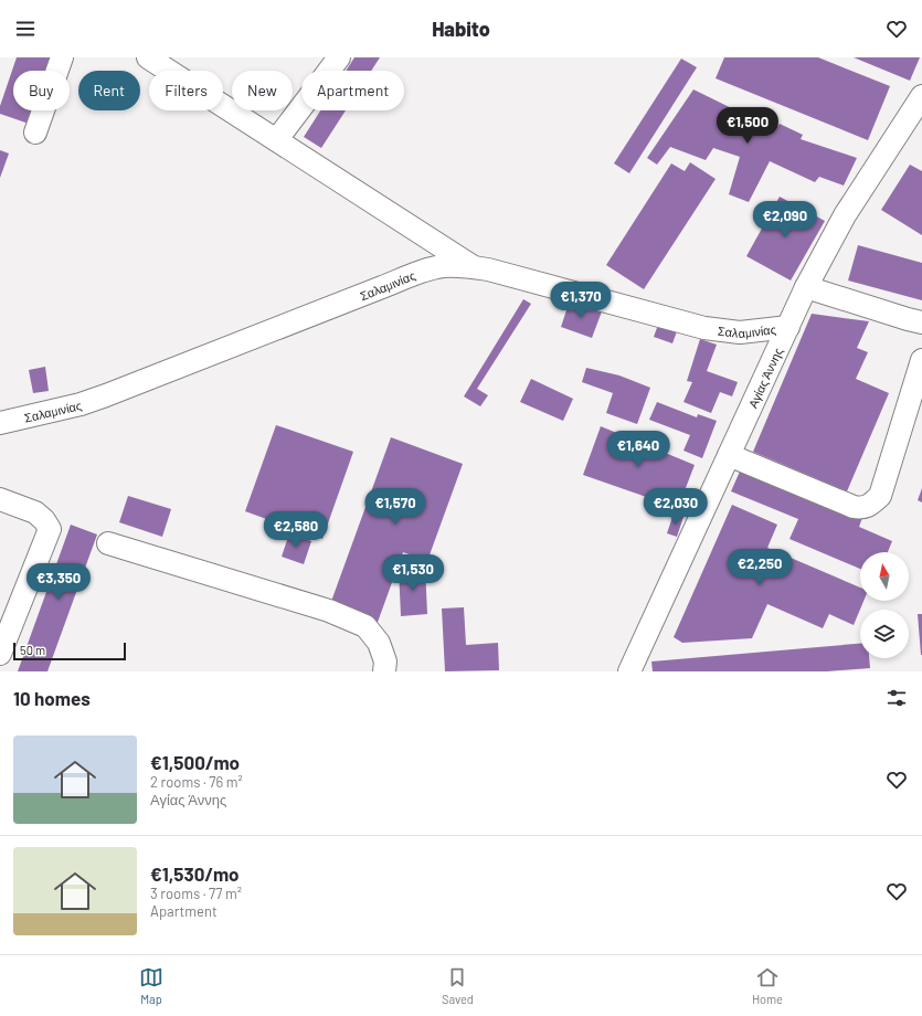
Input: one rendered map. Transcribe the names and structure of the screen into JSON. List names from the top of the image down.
{
  "streets": {
    "street": ["Σαλαμινίας", "Αγίας Άννης"]
  },
  "crossings": [
    ["Σαλαμινίας", "Αγίας Άννης"]
  ],
  "scale_bar": "50 m",
  "north": "top",
  "page": {
    "header": "Habito",
    "chip": [
      "Buy",
      "Rent",
      "Filters",
      "New",
      "Apartment"
    ],
    "price": [
      "€1,500",
      "€2,090",
      "€1,370",
      "€1,640",
      "€1,570",
      "€2,030",
      "€2,580",
      "€2,250",
      "€1,530",
      "€3,350"
    ],
    "scale": "50 m",
    "heading": "10 homes",
    "list": [
      {
        "name": "€1,500/mo",
        "note": "2 rooms · 76 m² · Αγίας Άννης"
      },
      {
        "name": "€1,530/mo",
        "note": "3 rooms · 77 m² · Apartment"
      }
    ],
    "tabs": ["Map", "Saved", "Home"]
  }
}
